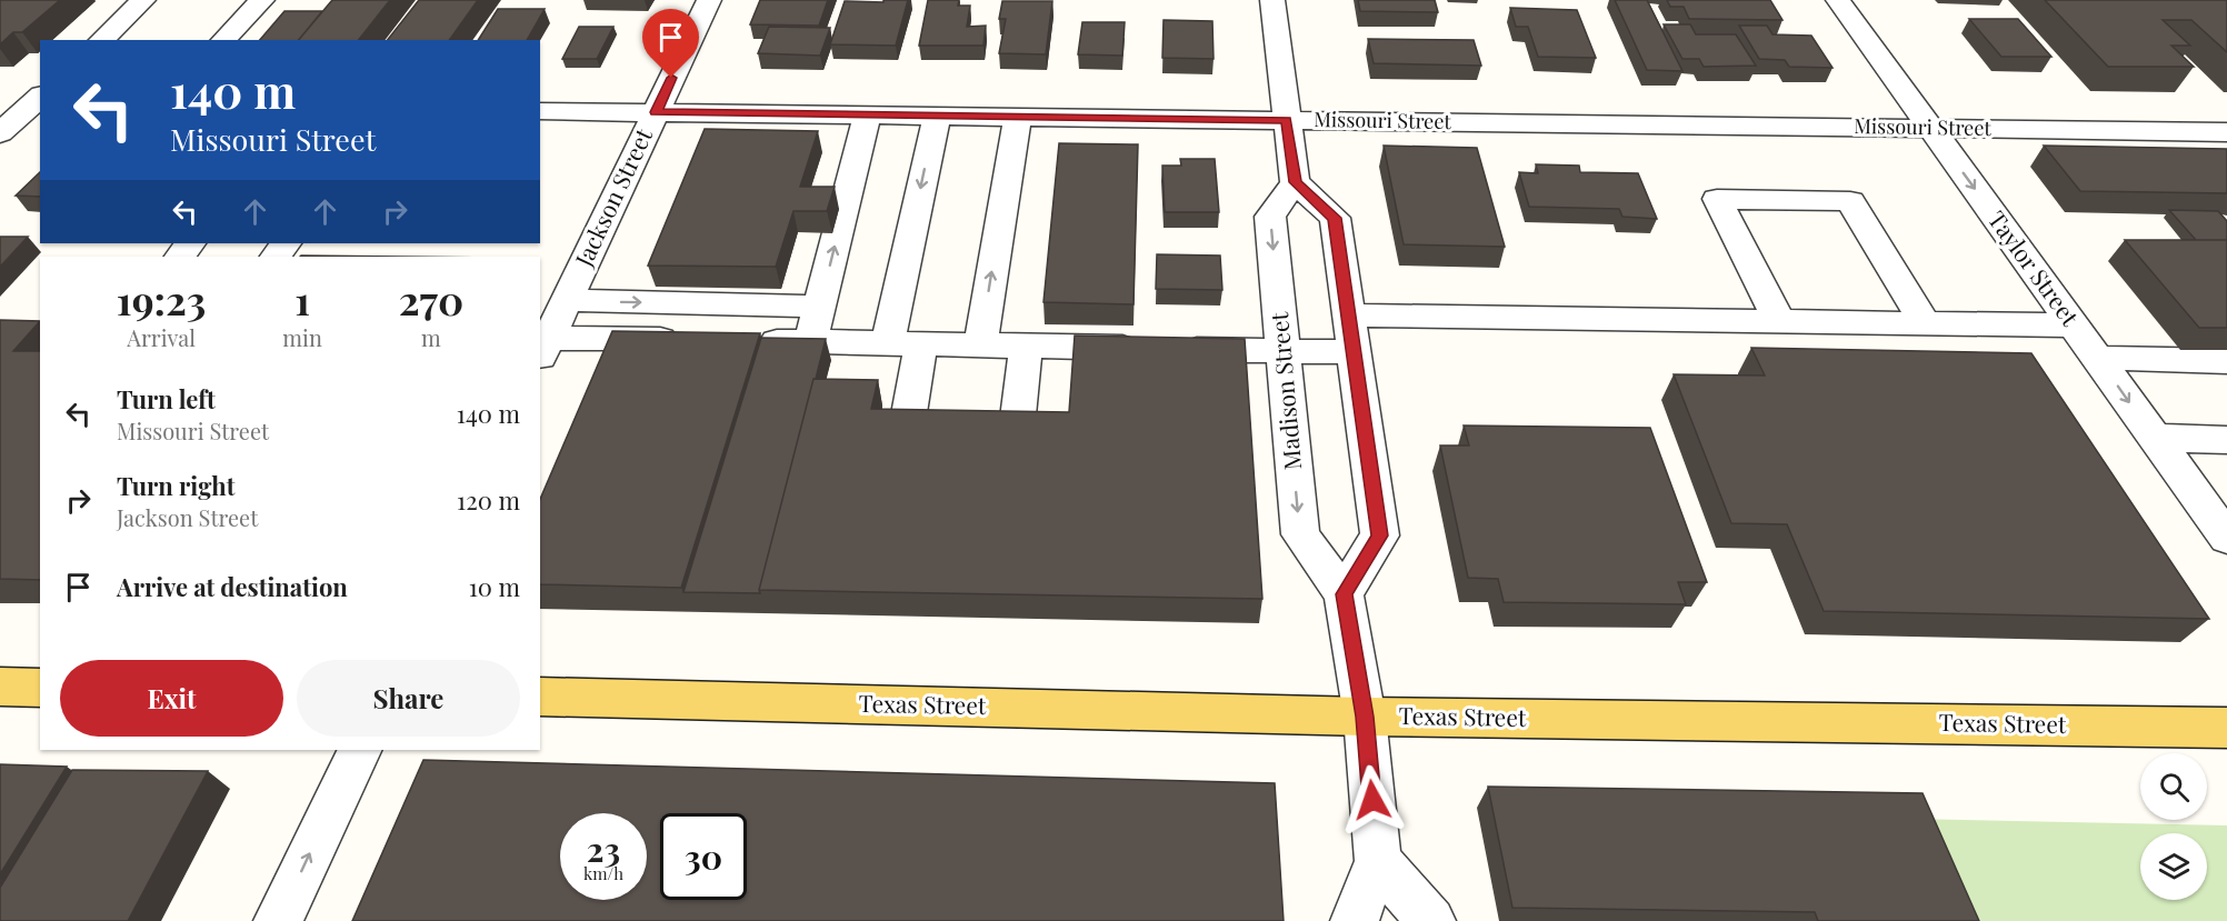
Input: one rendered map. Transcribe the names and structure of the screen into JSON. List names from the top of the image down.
{
  "streets": {
    "main road": ["Texas Street"],
    "street": [
      "Missouri Street",
      "Jackson Street",
      "Taylor Street",
      "Madison Street"
    ]
  },
  "crossings": [
    ["Missouri Street", "Jackson Street"],
    ["Missouri Street", "Taylor Street"],
    ["Madison Street", "Texas Street"]
  ],
  "one_way": ["Taylor Street"],
  "page": {
    "turn": ["140 m", "Missouri Street"],
    "eta": [
      "19:23",
      "Arrival",
      "1",
      "min",
      "270",
      "m"
    ],
    "list": [
      {
        "name": "Turn left",
        "note": "Missouri Street",
        "value": "140 m"
      },
      {
        "name": "Turn right",
        "note": "Jackson Street",
        "value": "120 m"
      },
      {
        "name": "Arrive at destination",
        "value": "10 m"
      }
    ],
    "buttons": ["Exit", "Share"],
    "speed": "23 km/h",
    "limit": "30"
  }
}
